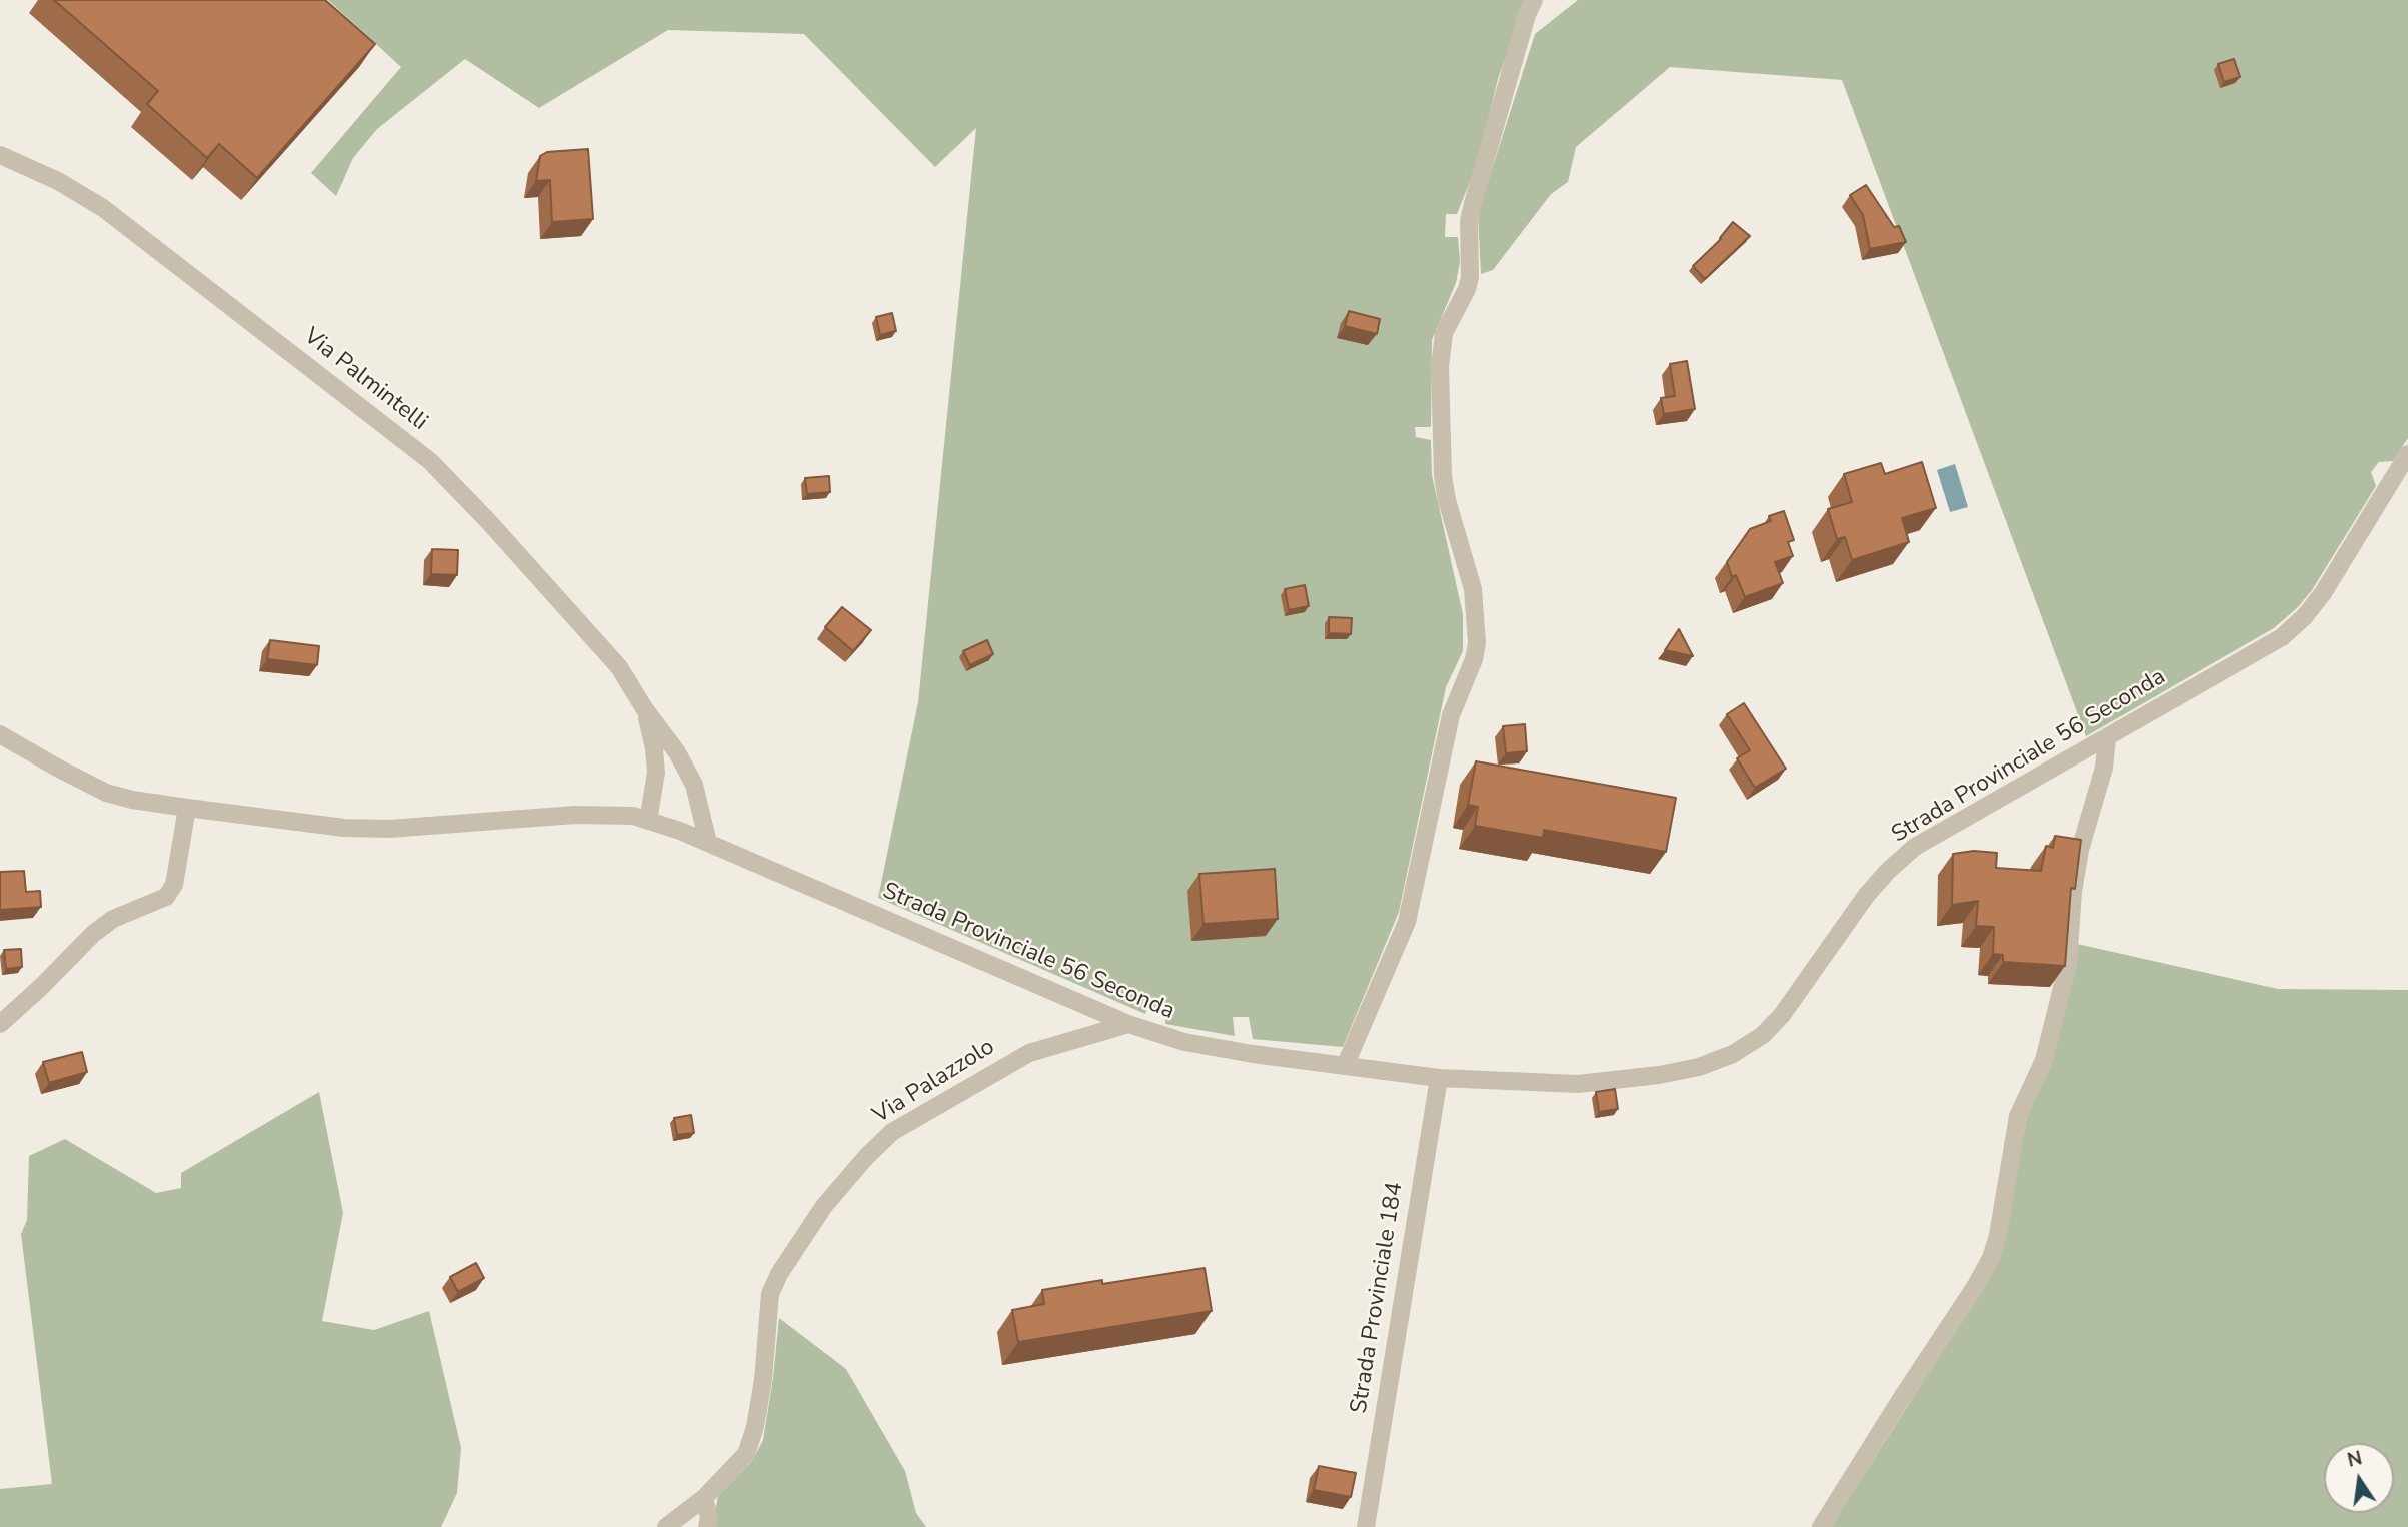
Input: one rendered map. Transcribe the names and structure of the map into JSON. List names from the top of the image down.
{
  "streets": {
    "street": [
      "Via Palmintelli",
      "Strada Provinciale 56 Seconda",
      "Via Palazzolo",
      "Strada Provinciale 184"
    ]
  },
  "crossings": [
    ["Via Palmintelli", "Strada Provinciale 56 Seconda"],
    ["Strada Provinciale 56 Seconda", "Via Palazzolo"],
    ["Strada Provinciale 56 Seconda", "Strada Provinciale 184"]
  ],
  "north": "top"
}
